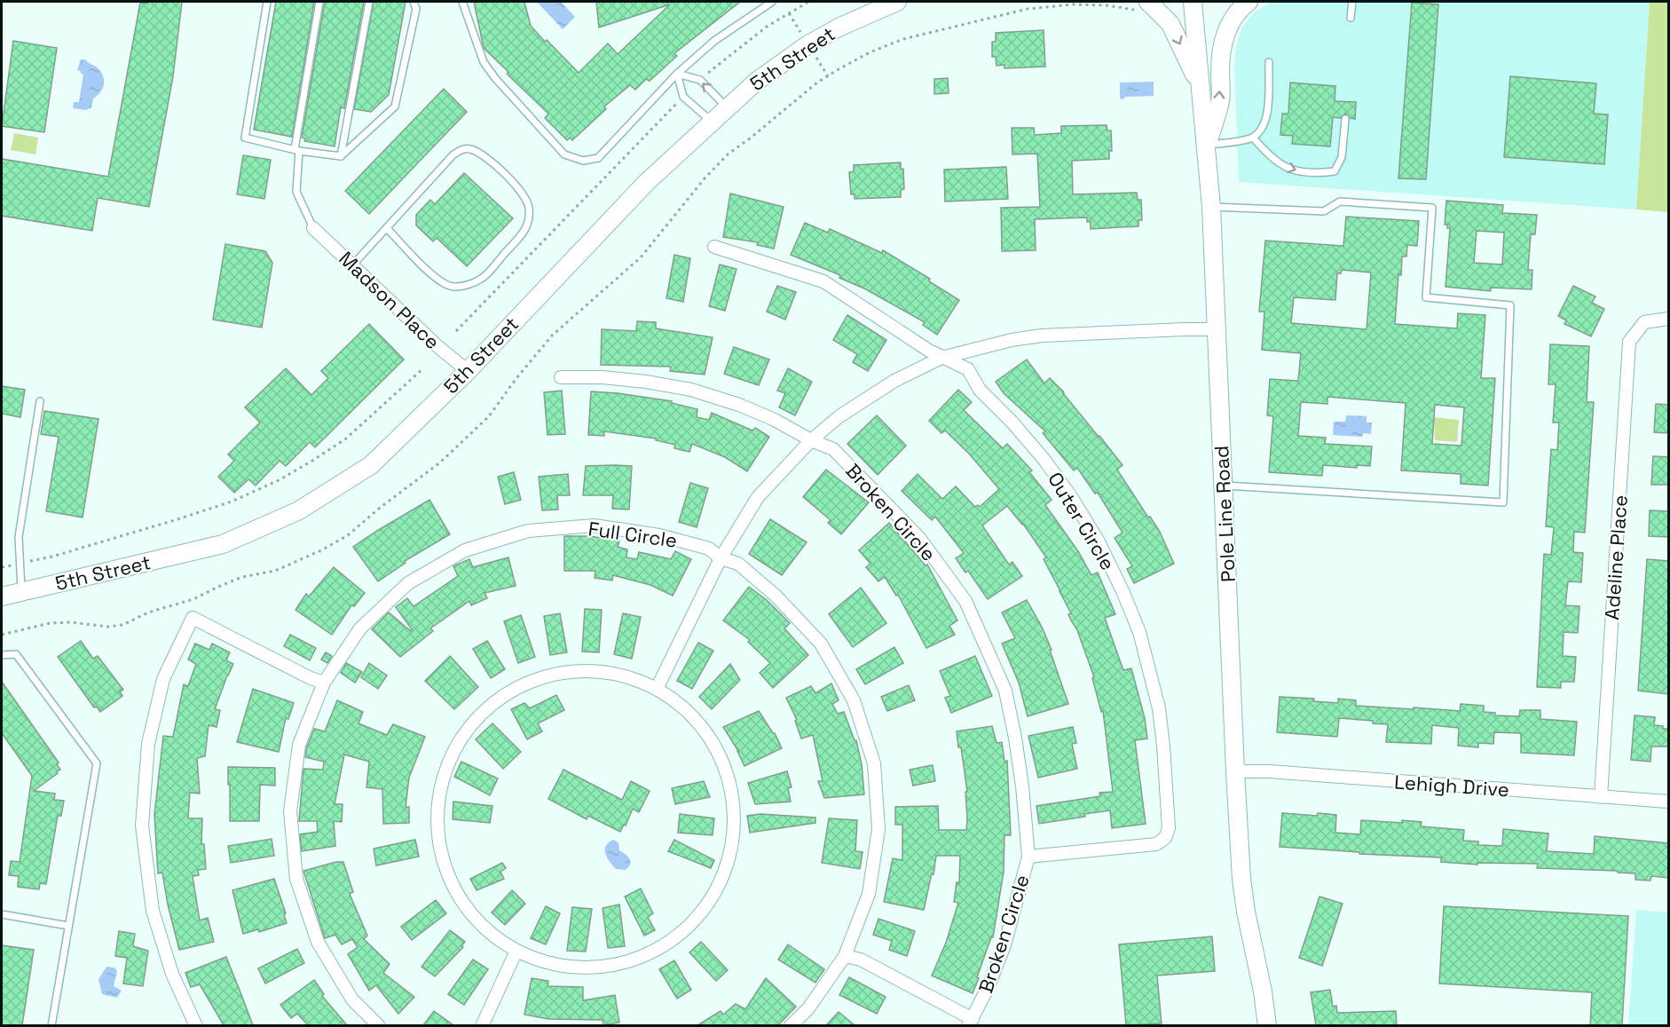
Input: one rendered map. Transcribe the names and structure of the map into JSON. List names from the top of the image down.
{
  "streets": {
    "main road": ["5th Street", "Pole Line Road"],
    "street": [
      "Madson Place",
      "Broken Circle",
      "Outer Circle",
      "Full Circle",
      "Adeline Place",
      "Lehigh Drive"
    ]
  },
  "crossings": [
    ["5th Street", "Madson Place"],
    ["Broken Circle", "Outer Circle"],
    ["Pole Line Road", "Lehigh Drive"],
    ["Adeline Place", "Lehigh Drive"]
  ]
}
